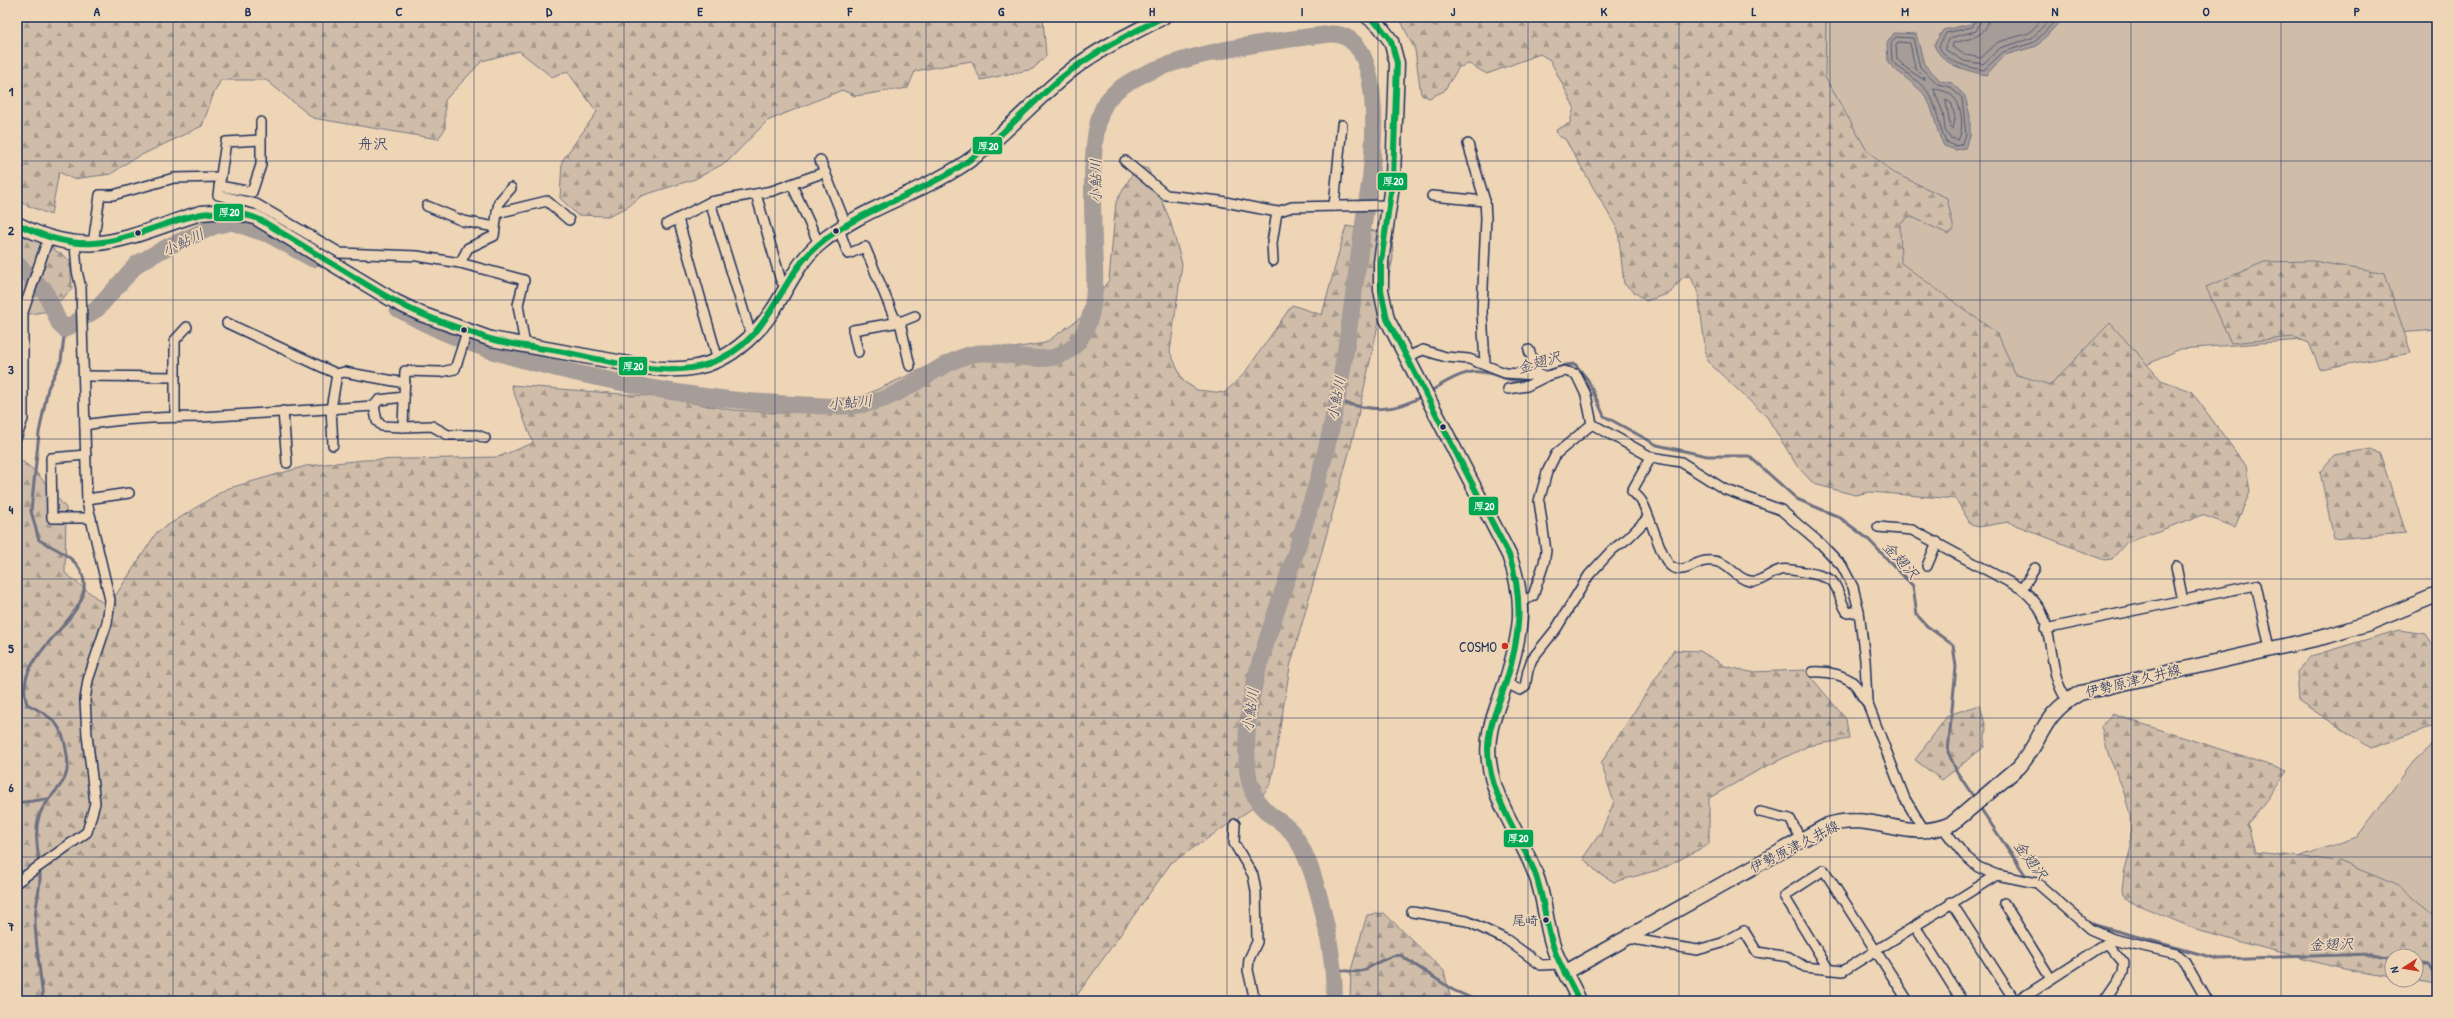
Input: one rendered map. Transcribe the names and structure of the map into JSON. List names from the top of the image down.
{
  "streets": {
    "main road": ["伊勢原津久井線"]
  },
  "districts": ["舟沢"],
  "water": ["小鮎川", "金翅沢"],
  "places": ["COSMO", "尾崎"],
  "lines": ["transit line 厚20"],
  "north": "left",
  "grid": {
    "columns": [
      "A",
      "B",
      "C",
      "D",
      "E",
      "F",
      "G",
      "H",
      "I",
      "J",
      "K",
      "L",
      "M",
      "N",
      "O",
      "P"
    ],
    "rows": [
      "1",
      "2",
      "3",
      "4",
      "5",
      "6",
      "7"
    ]
  }
}
